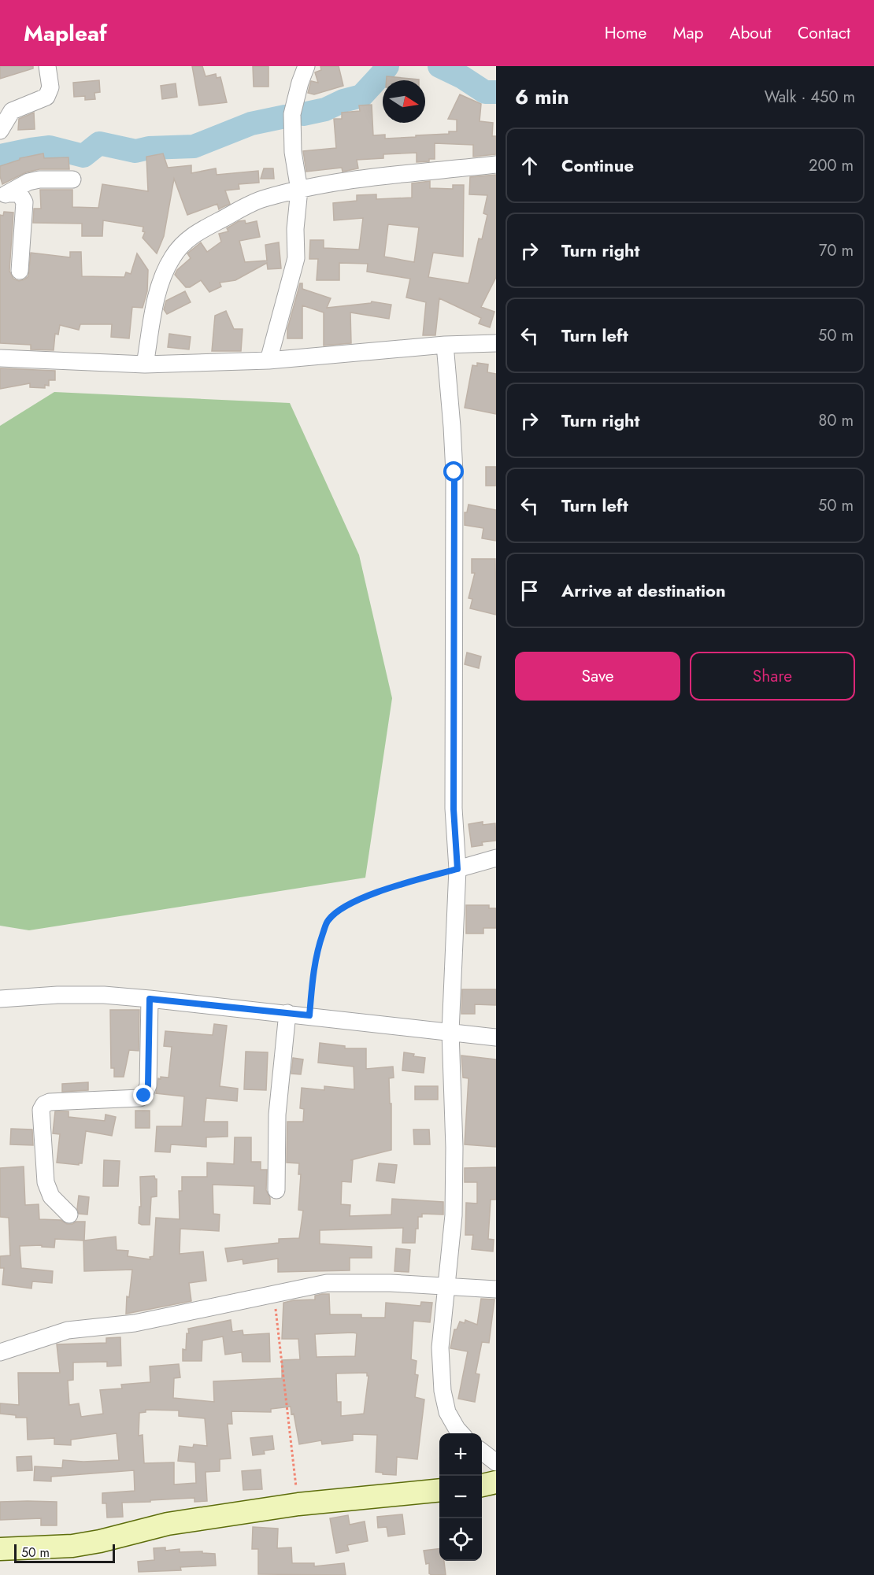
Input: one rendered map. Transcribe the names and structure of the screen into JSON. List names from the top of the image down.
{
  "scale_bar": "50 m",
  "north": "right",
  "page": {
    "header": "Mapleaf",
    "nav": [
      "Home",
      "Map",
      "About",
      "Contact"
    ],
    "heading": ["6 min", "Walk · 450 m"],
    "list": [
      ["Continue", "200 m"],
      ["Turn right", "70 m"],
      ["Turn left", "50 m"],
      ["Turn right", "80 m"],
      ["Turn left", "50 m"],
      "Arrive at destination"
    ],
    "buttons": ["Save", "Share"],
    "map_buttons": ["+", "−"],
    "scale": "50 m"
  }
}
